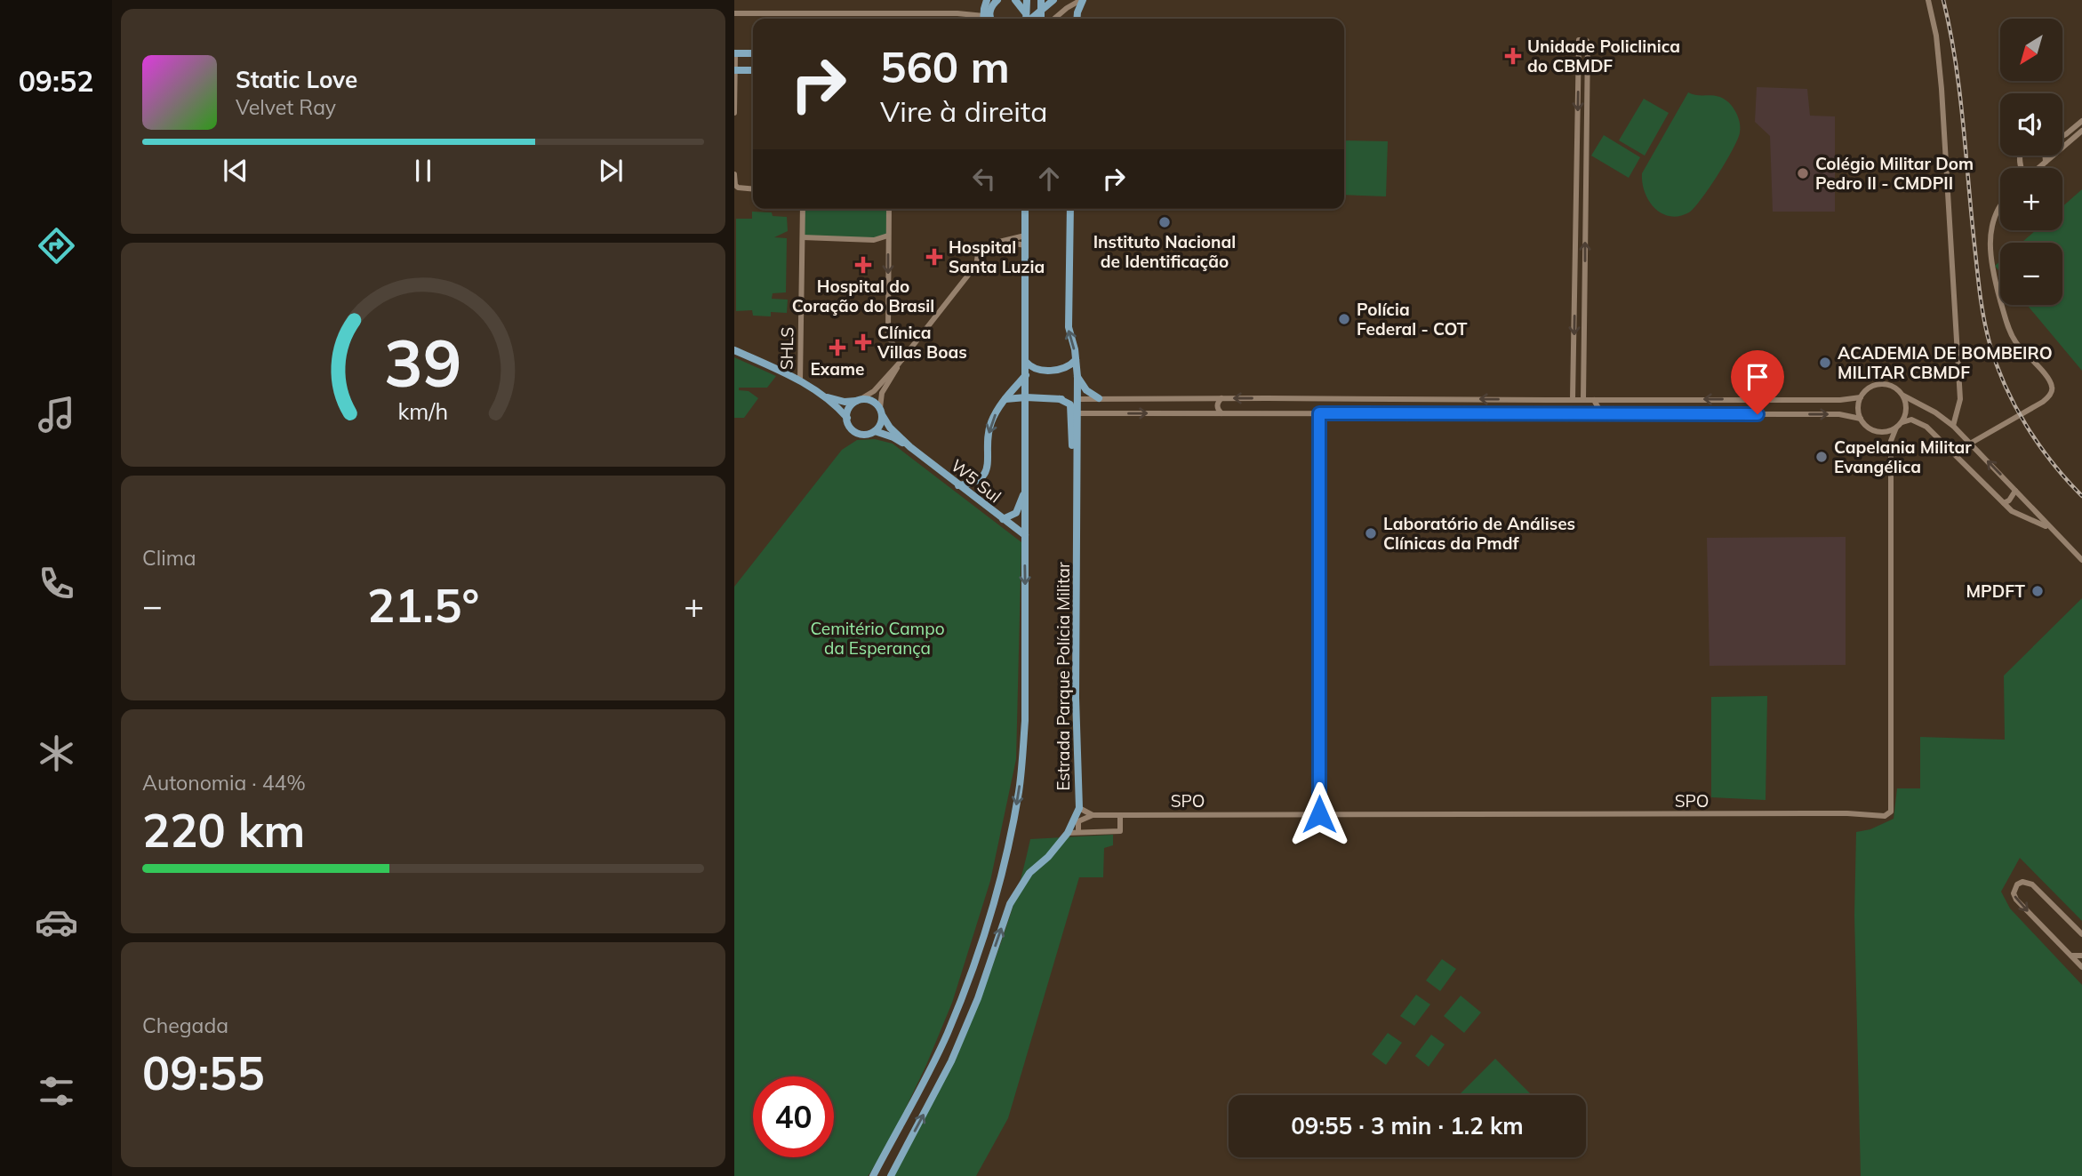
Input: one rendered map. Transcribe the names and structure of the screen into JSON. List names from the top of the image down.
{
  "streets": {
    "main road": ["W5 Sul", "Estrada Parque Polícia Militar"],
    "street": ["SHLS", "SPO"]
  },
  "crossings": [
    ["Estrada Parque Polícia Militar", "SPO"]
  ],
  "parks": ["Cemitério Campo da Esperança"],
  "places": {
    "health": [
      "Unidade Policlinica do CBMDF",
      "Hospital Santa Luzia",
      "Hospital do Coração do Brasil",
      "Clínica Villas Boas",
      "Exame"
    ],
    "other": [
      "Colégio Militar Dom Pedro II - CMDPII",
      "Instituto Nacional de Identificação",
      "Polícia Federal - COT",
      "ACADEMIA DE BOMBEIRO MILITAR CBMDF",
      "Capelania Militar Evangélica",
      "Laboratório de Análises Clínicas da Pmdf",
      "MPDFT"
    ]
  },
  "north": "bottom left",
  "page": {
    "tabs": "09:52",
    "map_buttons": ["+", "−"],
    "turn": ["560 m", "Vire à direita"],
    "song": ["Static Love", "Velvet Ray"],
    "tile": [
      "Clima",
      ["Autonomia · 44%", "220 km"],
      ["Chegada", "09:55"]
    ],
    "heat": ["−", "21.5°", "+"],
    "limit": "40",
    "trip": "09:55 · 3 min · 1.2 km",
    "gauge": ["39", "km/h"]
  }
}
